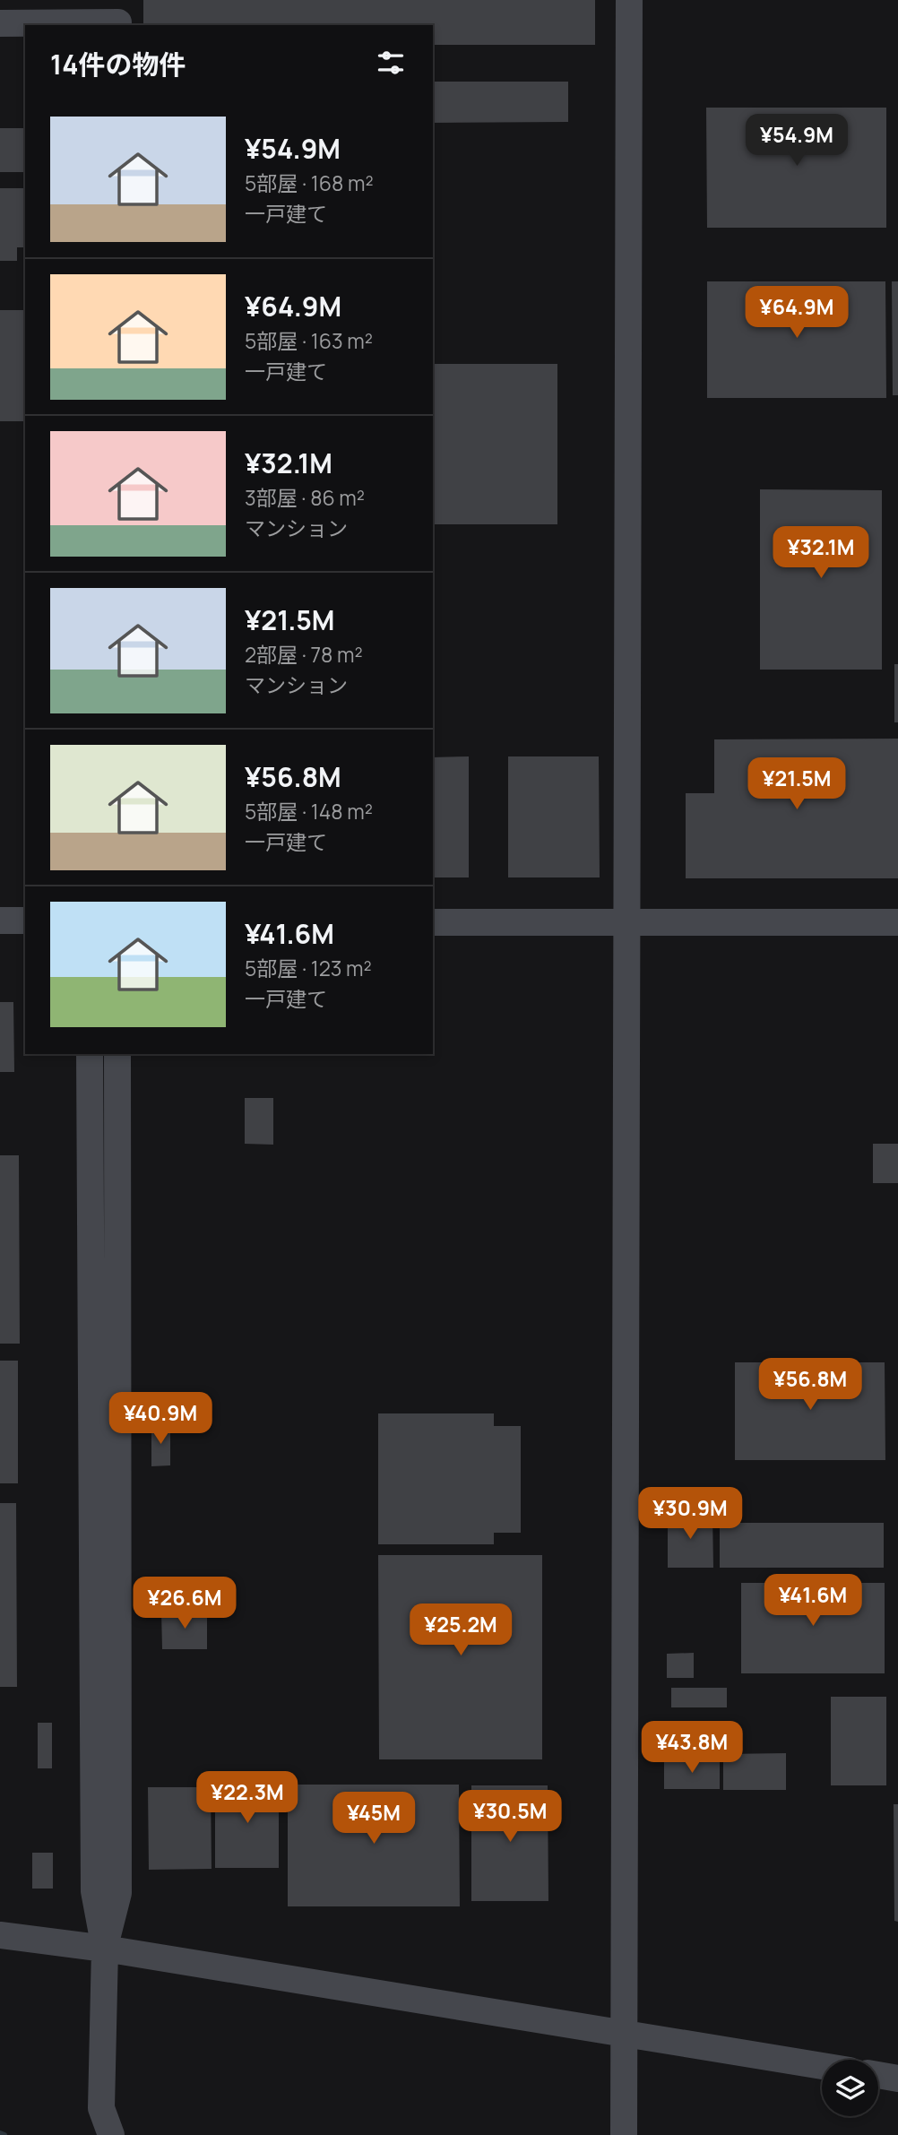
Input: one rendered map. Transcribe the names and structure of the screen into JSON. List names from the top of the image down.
{
  "page": {
    "heading": "14件の物件",
    "list": [
      {
        "name": "¥54.9M",
        "note": "5部屋 · 168 m² · 一戸建て"
      },
      {
        "name": "¥64.9M",
        "note": "5部屋 · 163 m² · 一戸建て"
      },
      {
        "name": "¥32.1M",
        "note": "3部屋 · 86 m² · マンション"
      },
      {
        "name": "¥21.5M",
        "note": "2部屋 · 78 m² · マンション"
      },
      {
        "name": "¥56.8M",
        "note": "5部屋 · 148 m² · 一戸建て"
      },
      {
        "name": "¥41.6M",
        "note": "5部屋 · 123 m² · 一戸建て"
      }
    ],
    "price": [
      "¥54.9M",
      "¥64.9M",
      "¥32.1M",
      "¥21.5M",
      "¥56.8M",
      "¥40.9M",
      "¥30.9M",
      "¥41.6M",
      "¥26.6M",
      "¥25.2M",
      "¥43.8M",
      "¥22.3M",
      "¥30.5M",
      "¥45M"
    ]
  }
}
